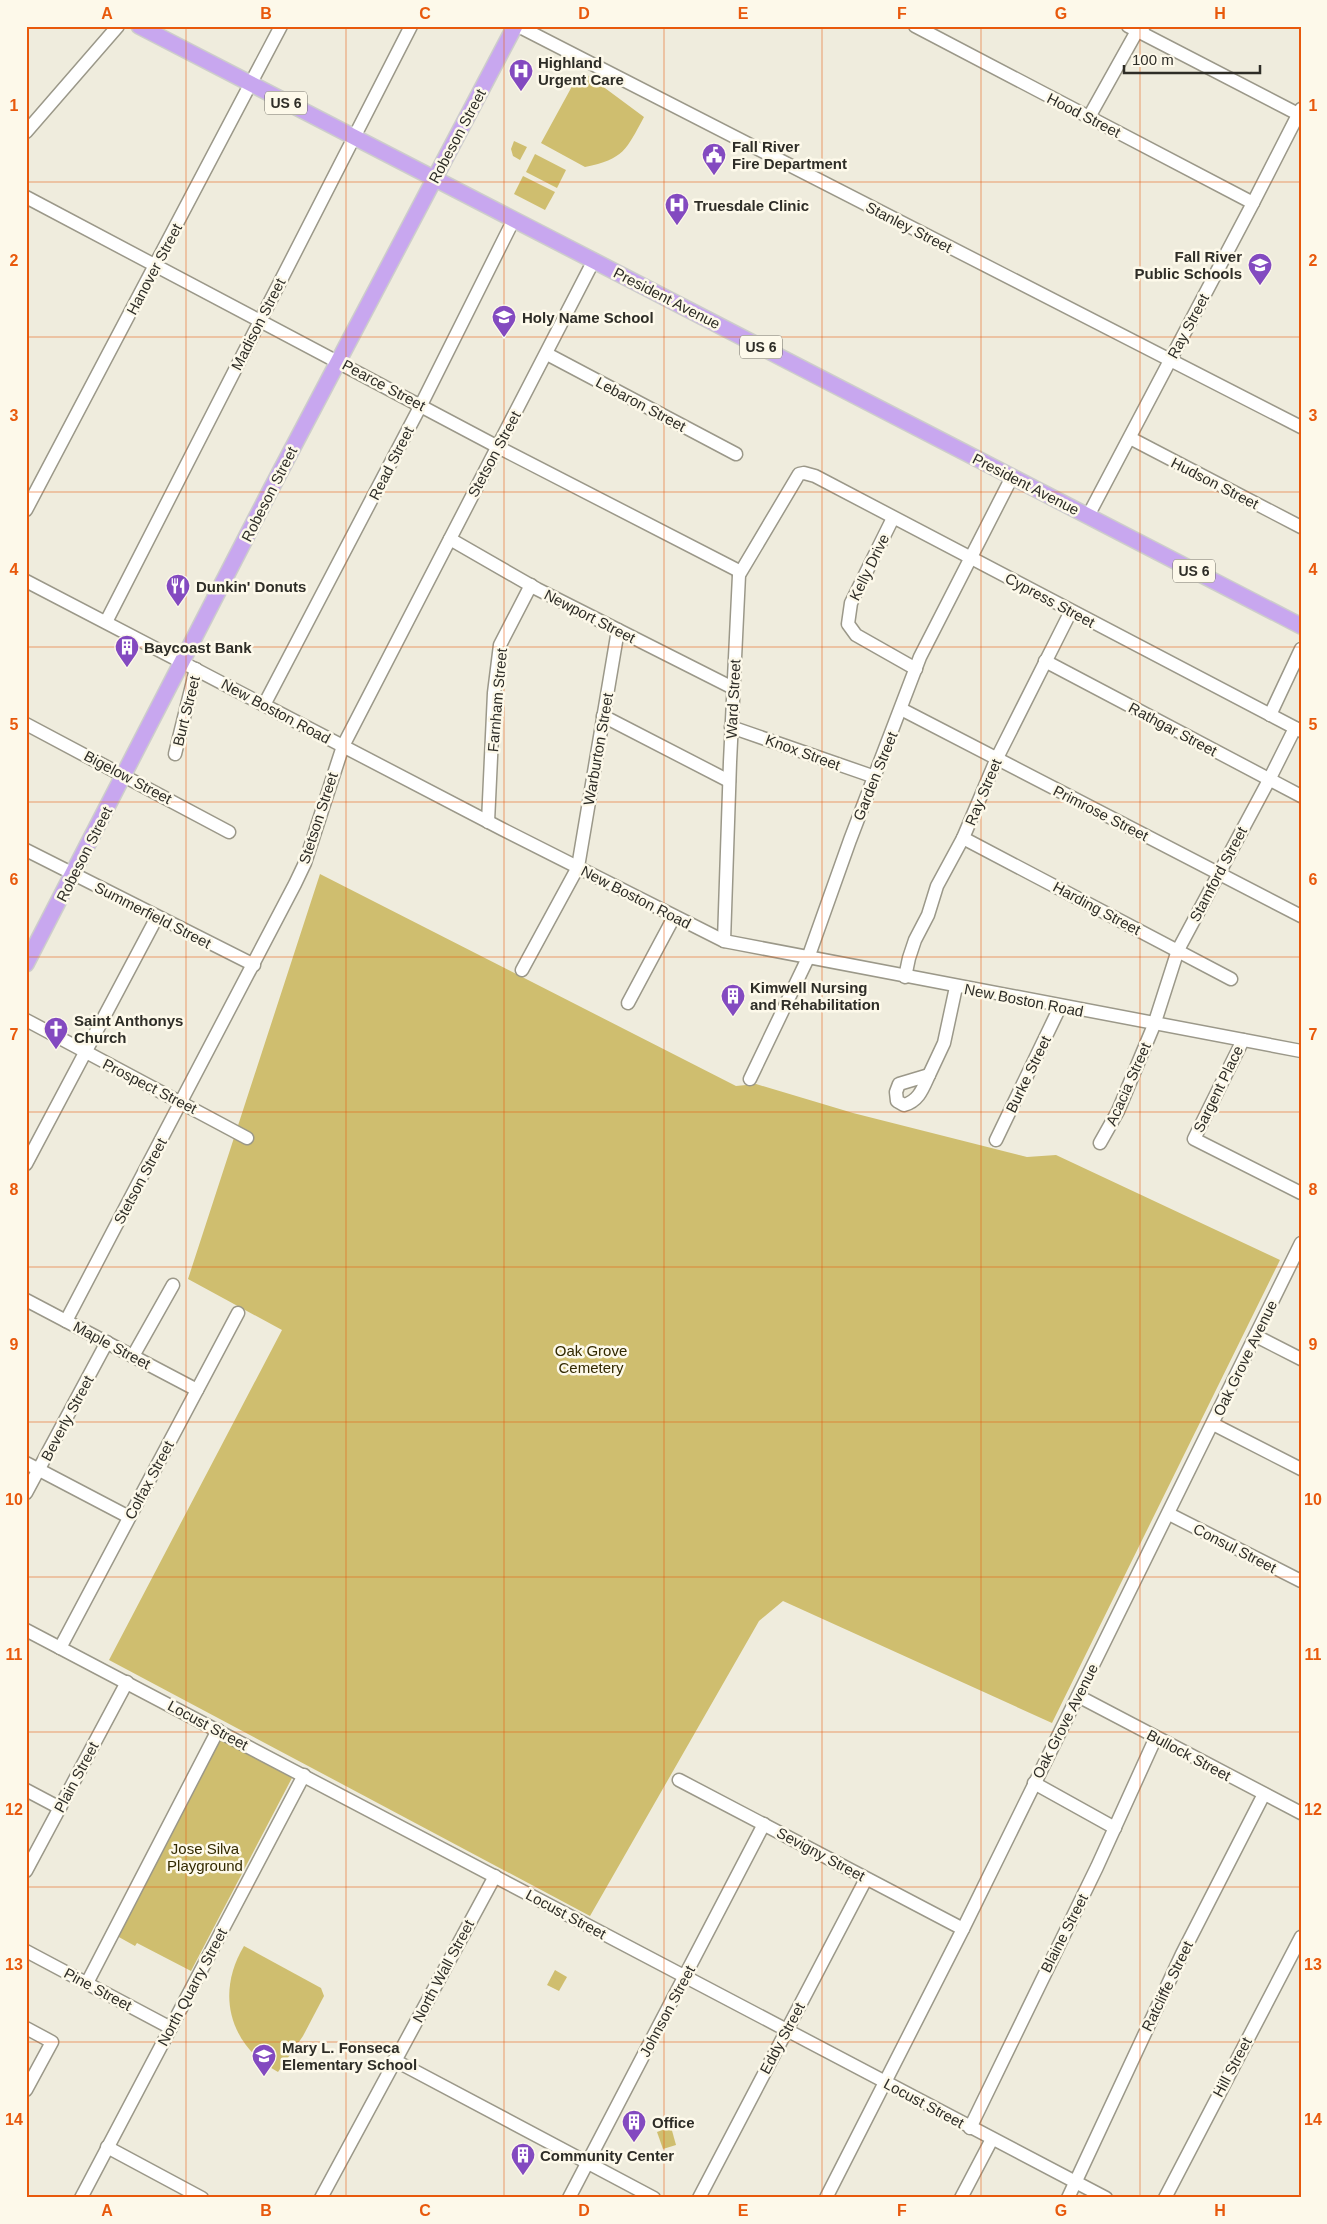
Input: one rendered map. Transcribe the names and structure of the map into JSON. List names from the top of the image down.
{
  "streets": {
    "main road": ["US 6", "Robeson Street", "President Avenue"],
    "street": [
      "Hood Street",
      "Stanley Street",
      "Hanover Street",
      "Madison Street",
      "Ray Street",
      "Pearce Street",
      "Lebaron Street",
      "Stetson Street",
      "Read Street",
      "Hudson Street",
      "Kelly Drive",
      "Cypress Street",
      "Newport Street",
      "Ward Street",
      "Farnham Street",
      "Burt Street",
      "New Boston Road",
      "Rathgar Street",
      "Warburton Street",
      "Knox Street",
      "Garden Street",
      "Bigelow Street",
      "Primrose Street",
      "Stamford Street",
      "Harding Street",
      "Summerfield Street",
      "Burke Street",
      "Acacia Street",
      "Prospect Street",
      "Sargent Place",
      "Maple Street",
      "Oak Grove Avenue",
      "Beverly Street",
      "Colfax Street",
      "Consul Street",
      "Locust Street",
      "Bullock Street",
      "Plain Street",
      "Sevigny Street",
      "Blaine Street",
      "North Wall Street",
      "Ratcliffe Street",
      "North Quarry Street",
      "Pine Street",
      "Johnson Street",
      "Eddy Street",
      "Hill Street"
    ]
  },
  "crossings": [
    ["Hood Street", "Ray Street"],
    ["Robeson Street", "Stanley Street"],
    ["Robeson Street", "President Avenue"],
    ["Robeson Street", "Pearce Street"],
    ["Robeson Street", "Burt Street"],
    ["Robeson Street", "New Boston Road"],
    ["Robeson Street", "Bigelow Street"],
    ["Robeson Street", "Summerfield Street"],
    ["Stanley Street", "Ray Street"],
    ["Hanover Street", "President Avenue"],
    ["Hanover Street", "Pearce Street"],
    ["President Avenue", "Madison Street"],
    ["President Avenue", "Ray Street"],
    ["President Avenue", "Stetson Street"],
    ["President Avenue", "Read Street"],
    ["President Avenue", "Garden Street"],
    ["Madison Street", "Pearce Street"],
    ["Madison Street", "New Boston Road"],
    ["Ray Street", "Hudson Street"],
    ["Ray Street", "Cypress Street"],
    ["Ray Street", "New Boston Road"],
    ["Ray Street", "Rathgar Street"],
    ["Ray Street", "Primrose Street"],
    ["Ray Street", "Harding Street"],
    ["Pearce Street", "Stetson Street"],
    ["Pearce Street", "Read Street"],
    ["Pearce Street", "Ward Street"],
    ["Lebaron Street", "Stetson Street"],
    ["Stetson Street", "Newport Street"],
    ["Stetson Street", "New Boston Road"],
    ["Stetson Street", "Summerfield Street"],
    ["Stetson Street", "Prospect Street"],
    ["Stetson Street", "Maple Street"],
    ["Read Street", "New Boston Road"],
    ["Kelly Drive", "Cypress Street"],
    ["Kelly Drive", "Garden Street"],
    ["Cypress Street", "Ward Street"],
    ["Cypress Street", "Garden Street"],
    ["Cypress Street", "Stamford Street"],
    ["Newport Street", "Ward Street"],
    ["Newport Street", "Farnham Street"],
    ["Newport Street", "Warburton Street"],
    ["Ward Street", "New Boston Road"],
    ["Ward Street", "Knox Street"],
    ["Farnham Street", "New Boston Road"],
    ["Burt Street", "New Boston Road"],
    ["New Boston Road", "Warburton Street"],
    ["New Boston Road", "Garden Street"],
    ["New Boston Road", "Stamford Street"],
    ["New Boston Road", "Burke Street"],
    ["New Boston Road", "Acacia Street"],
    ["New Boston Road", "Sargent Place"],
    ["Rathgar Street", "Stamford Street"],
    ["Knox Street", "Garden Street"],
    ["Garden Street", "Primrose Street"],
    ["Primrose Street", "Stamford Street"],
    ["Stamford Street", "Harding Street"],
    ["Stamford Street", "Acacia Street"],
    ["Maple Street", "Beverly Street"],
    ["Maple Street", "Colfax Street"],
    ["Oak Grove Avenue", "Consul Street"],
    ["Oak Grove Avenue", "Locust Street"],
    ["Oak Grove Avenue", "Bullock Street"],
    ["Oak Grove Avenue", "Sevigny Street"],
    ["Colfax Street", "Locust Street"],
    ["Locust Street", "Plain Street"],
    ["Locust Street", "Blaine Street"],
    ["Locust Street", "North Wall Street"],
    ["Locust Street", "Ratcliffe Street"],
    ["Locust Street", "North Quarry Street"],
    ["Locust Street", "Johnson Street"],
    ["Locust Street", "Eddy Street"],
    ["Bullock Street", "Blaine Street"],
    ["Bullock Street", "Ratcliffe Street"],
    ["Sevigny Street", "Johnson Street"],
    ["Sevigny Street", "Eddy Street"],
    ["North Quarry Street", "Pine Street"]
  ],
  "parks": ["Oak Grove Cemetery", "Jose Silva Playground"],
  "places": {
    "hospital": ["Highland Urgent Care", "Truesdale Clinic"],
    "public building": ["Fall River Fire Department"],
    "school or university": ["Fall River Public Schools", "Holy Name School", "Mary L. Fonseca Elementary School"],
    "restaurant": ["Dunkin' Donuts"],
    "building": [
      "Baycoast Bank",
      "Kimwell Nursing and Rehabilitation",
      "Office",
      "Community Center"
    ],
    "church": ["Saint Anthonys Church"]
  },
  "scale_bar": "100 m",
  "grid": {
    "columns": [
      "A",
      "B",
      "C",
      "D",
      "E",
      "F",
      "G",
      "H"
    ],
    "rows": [
      "1",
      "2",
      "3",
      "4",
      "5",
      "6",
      "7",
      "8",
      "9",
      "10",
      "11",
      "12",
      "13",
      "14"
    ]
  }
}
